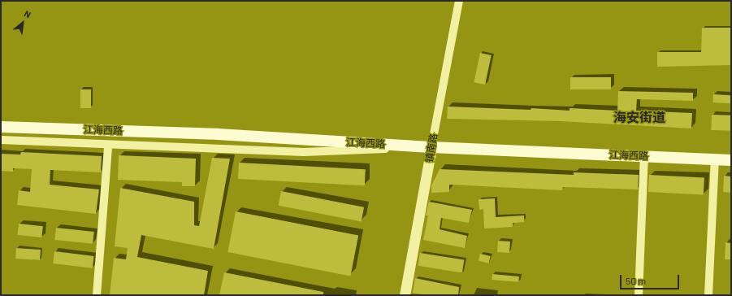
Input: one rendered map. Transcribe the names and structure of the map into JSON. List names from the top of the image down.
{
  "streets": {
    "main road": ["江海西路"],
    "street": ["镇南路"]
  },
  "crossings": [
    ["江海西路", "镇南路"]
  ],
  "districts": ["海安街道"],
  "scale_bar": "50 m",
  "north": "top right"
}
